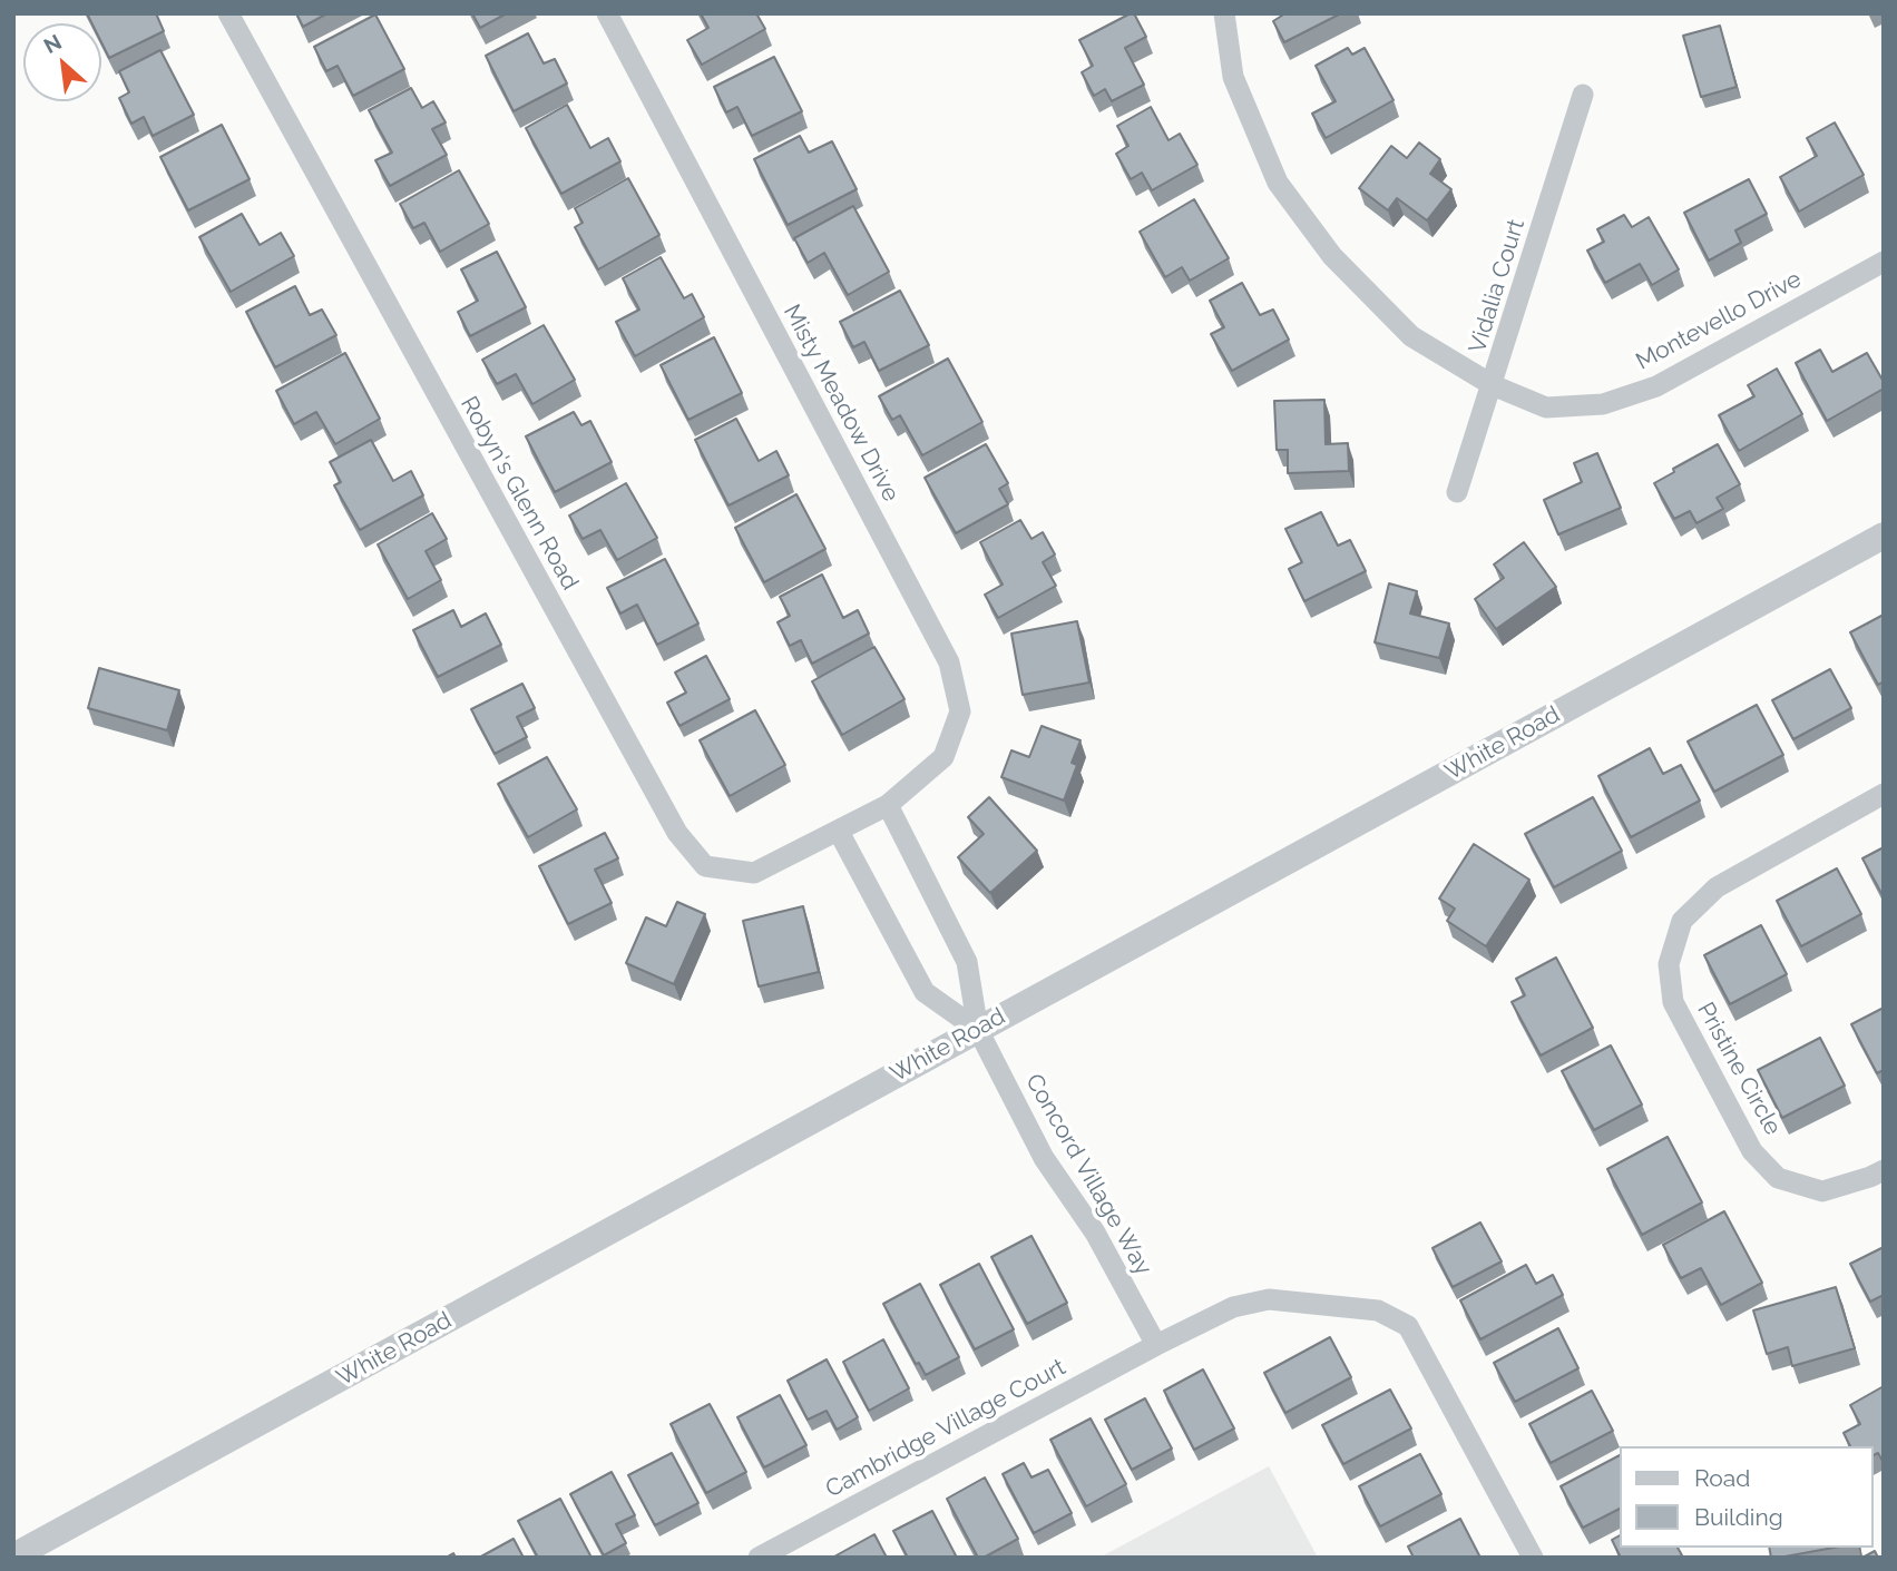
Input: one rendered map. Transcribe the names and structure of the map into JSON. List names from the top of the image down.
{
  "streets": {
    "street": [
      "Vidalia Court",
      "Montevello Drive",
      "Misty Meadow Drive",
      "Robyn's Glenn Road",
      "White Road",
      "Pristine Circle",
      "Concord Village Way",
      "Cambridge Village Court"
    ]
  },
  "crossings": [
    ["Vidalia Court", "Montevello Drive"],
    ["Misty Meadow Drive", "Robyn's Glenn Road"],
    ["White Road", "Concord Village Way"],
    ["Concord Village Way", "Cambridge Village Court"]
  ],
  "legend": ["Road", "Building"],
  "north": "top left"
}
